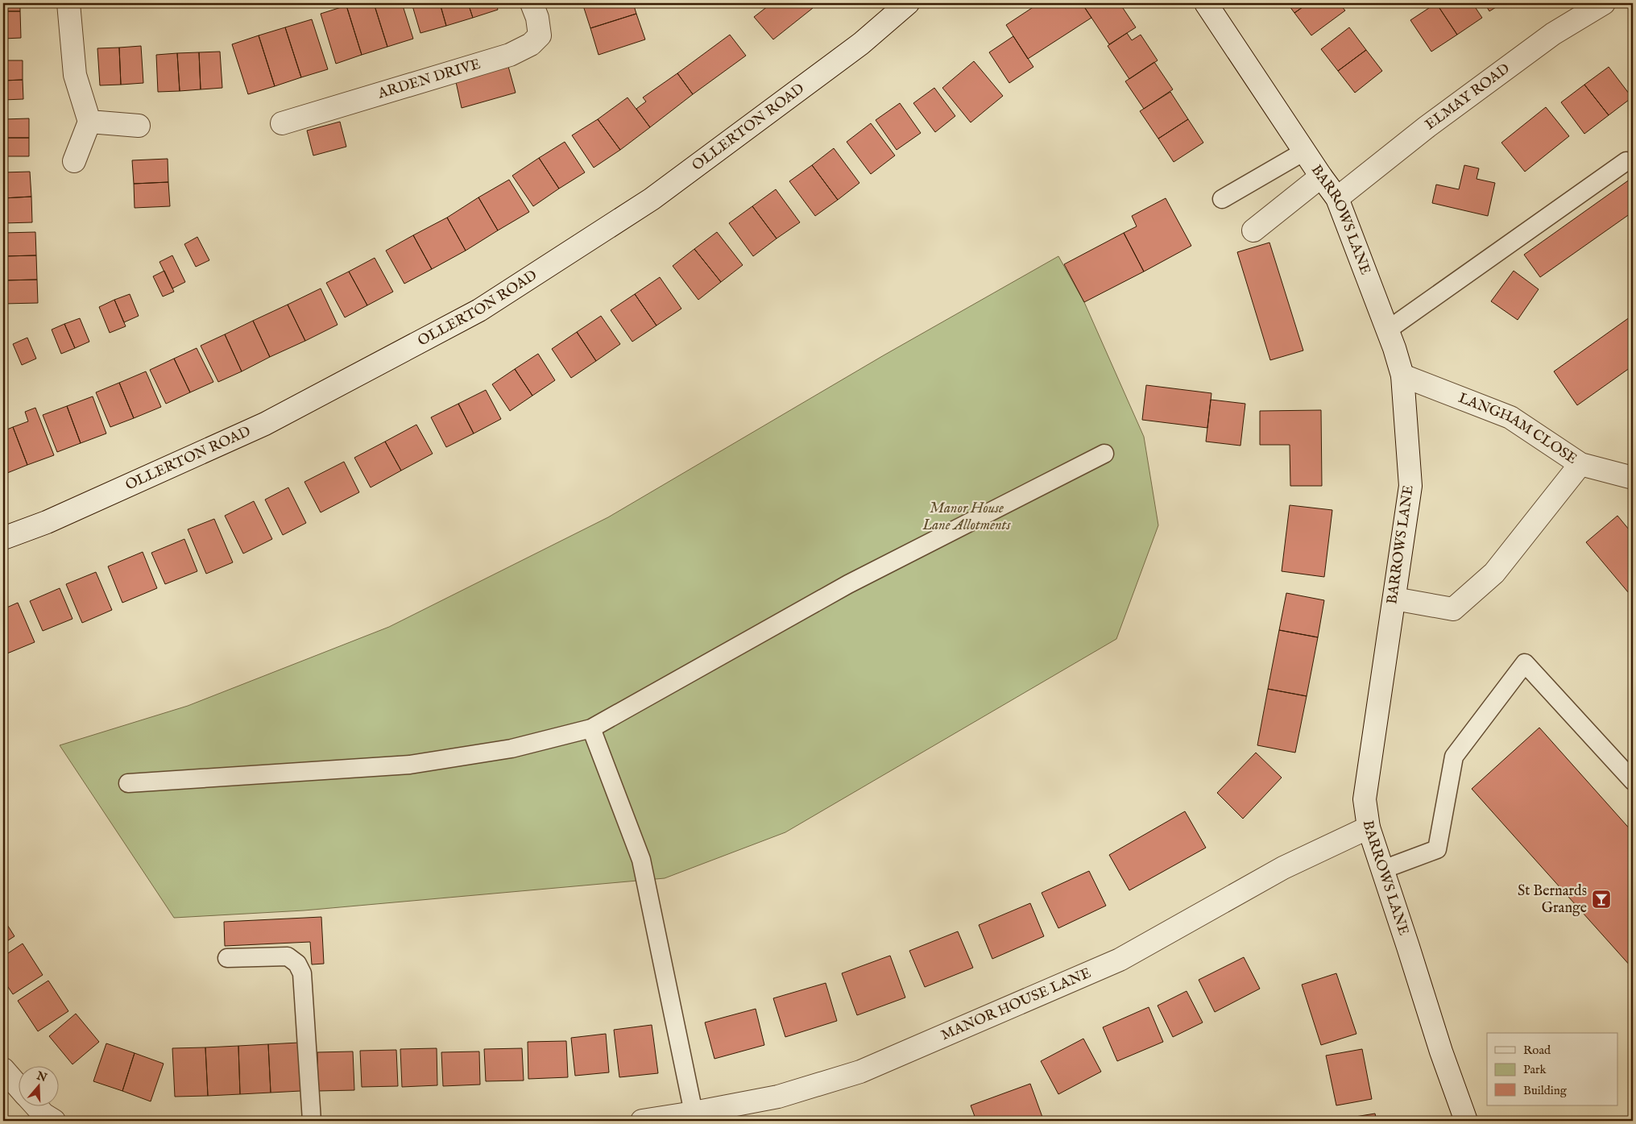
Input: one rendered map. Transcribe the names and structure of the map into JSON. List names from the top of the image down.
{
  "streets": {
    "street": [
      "ARDEN DRIVE",
      "ELMAY ROAD",
      "OLLERTON ROAD",
      "BARROWS LANE",
      "LANGHAM CLOSE",
      "MANOR HOUSE LANE"
    ]
  },
  "crossings": [
    ["ELMAY ROAD", "BARROWS LANE"],
    ["BARROWS LANE", "LANGHAM CLOSE"],
    ["BARROWS LANE", "MANOR HOUSE LANE"]
  ],
  "parks": ["Manor House Lane Allotments"],
  "places": {
    "bar": ["St Bernards Grange"]
  },
  "legend": ["Road", "Park", "Building"],
  "north": "top"
}
